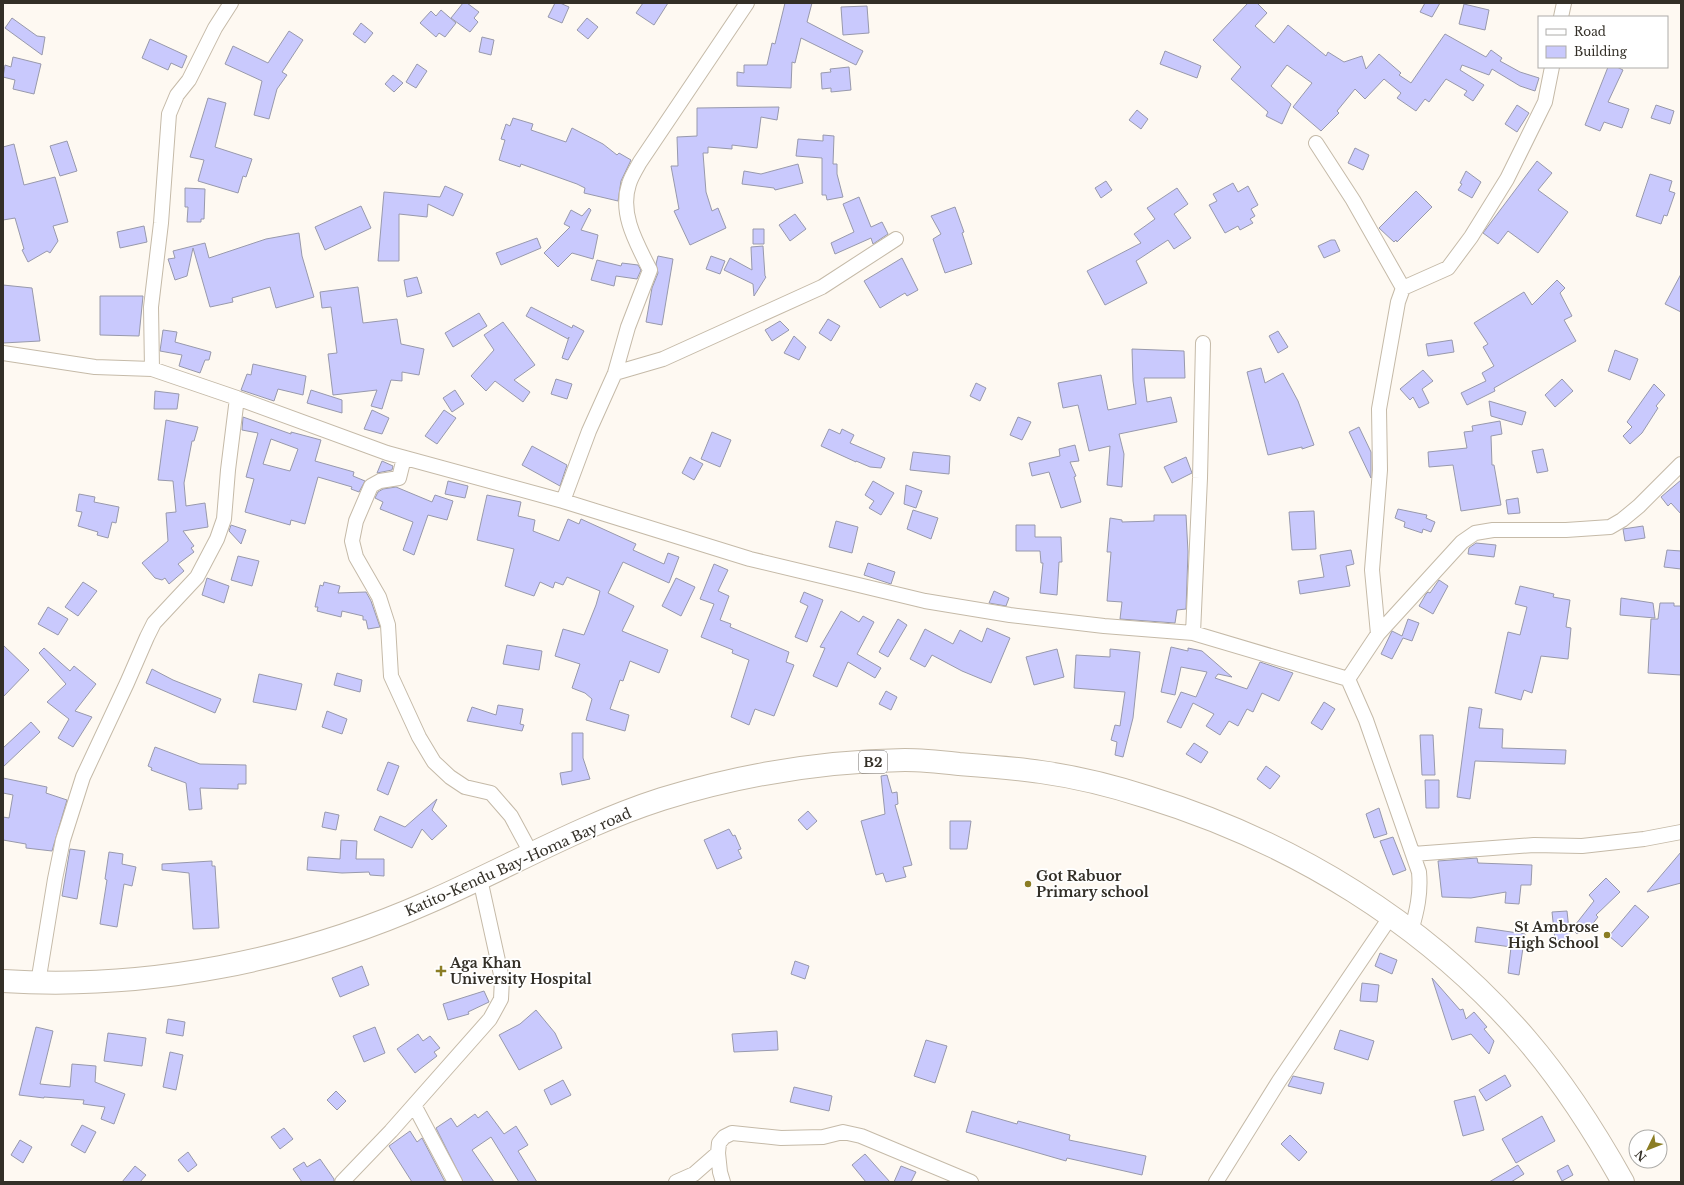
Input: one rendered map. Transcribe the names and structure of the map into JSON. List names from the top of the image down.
{
  "streets": {
    "highway": ["B2", "Katito-Kendu Bay-Homa Bay road"]
  },
  "places": {
    "other": ["Got Rabuor Primary school", "St Ambrose High School"],
    "health": ["Aga Khan University Hospital"]
  },
  "legend": ["Road", "Building"],
  "north": "bottom left"
}
